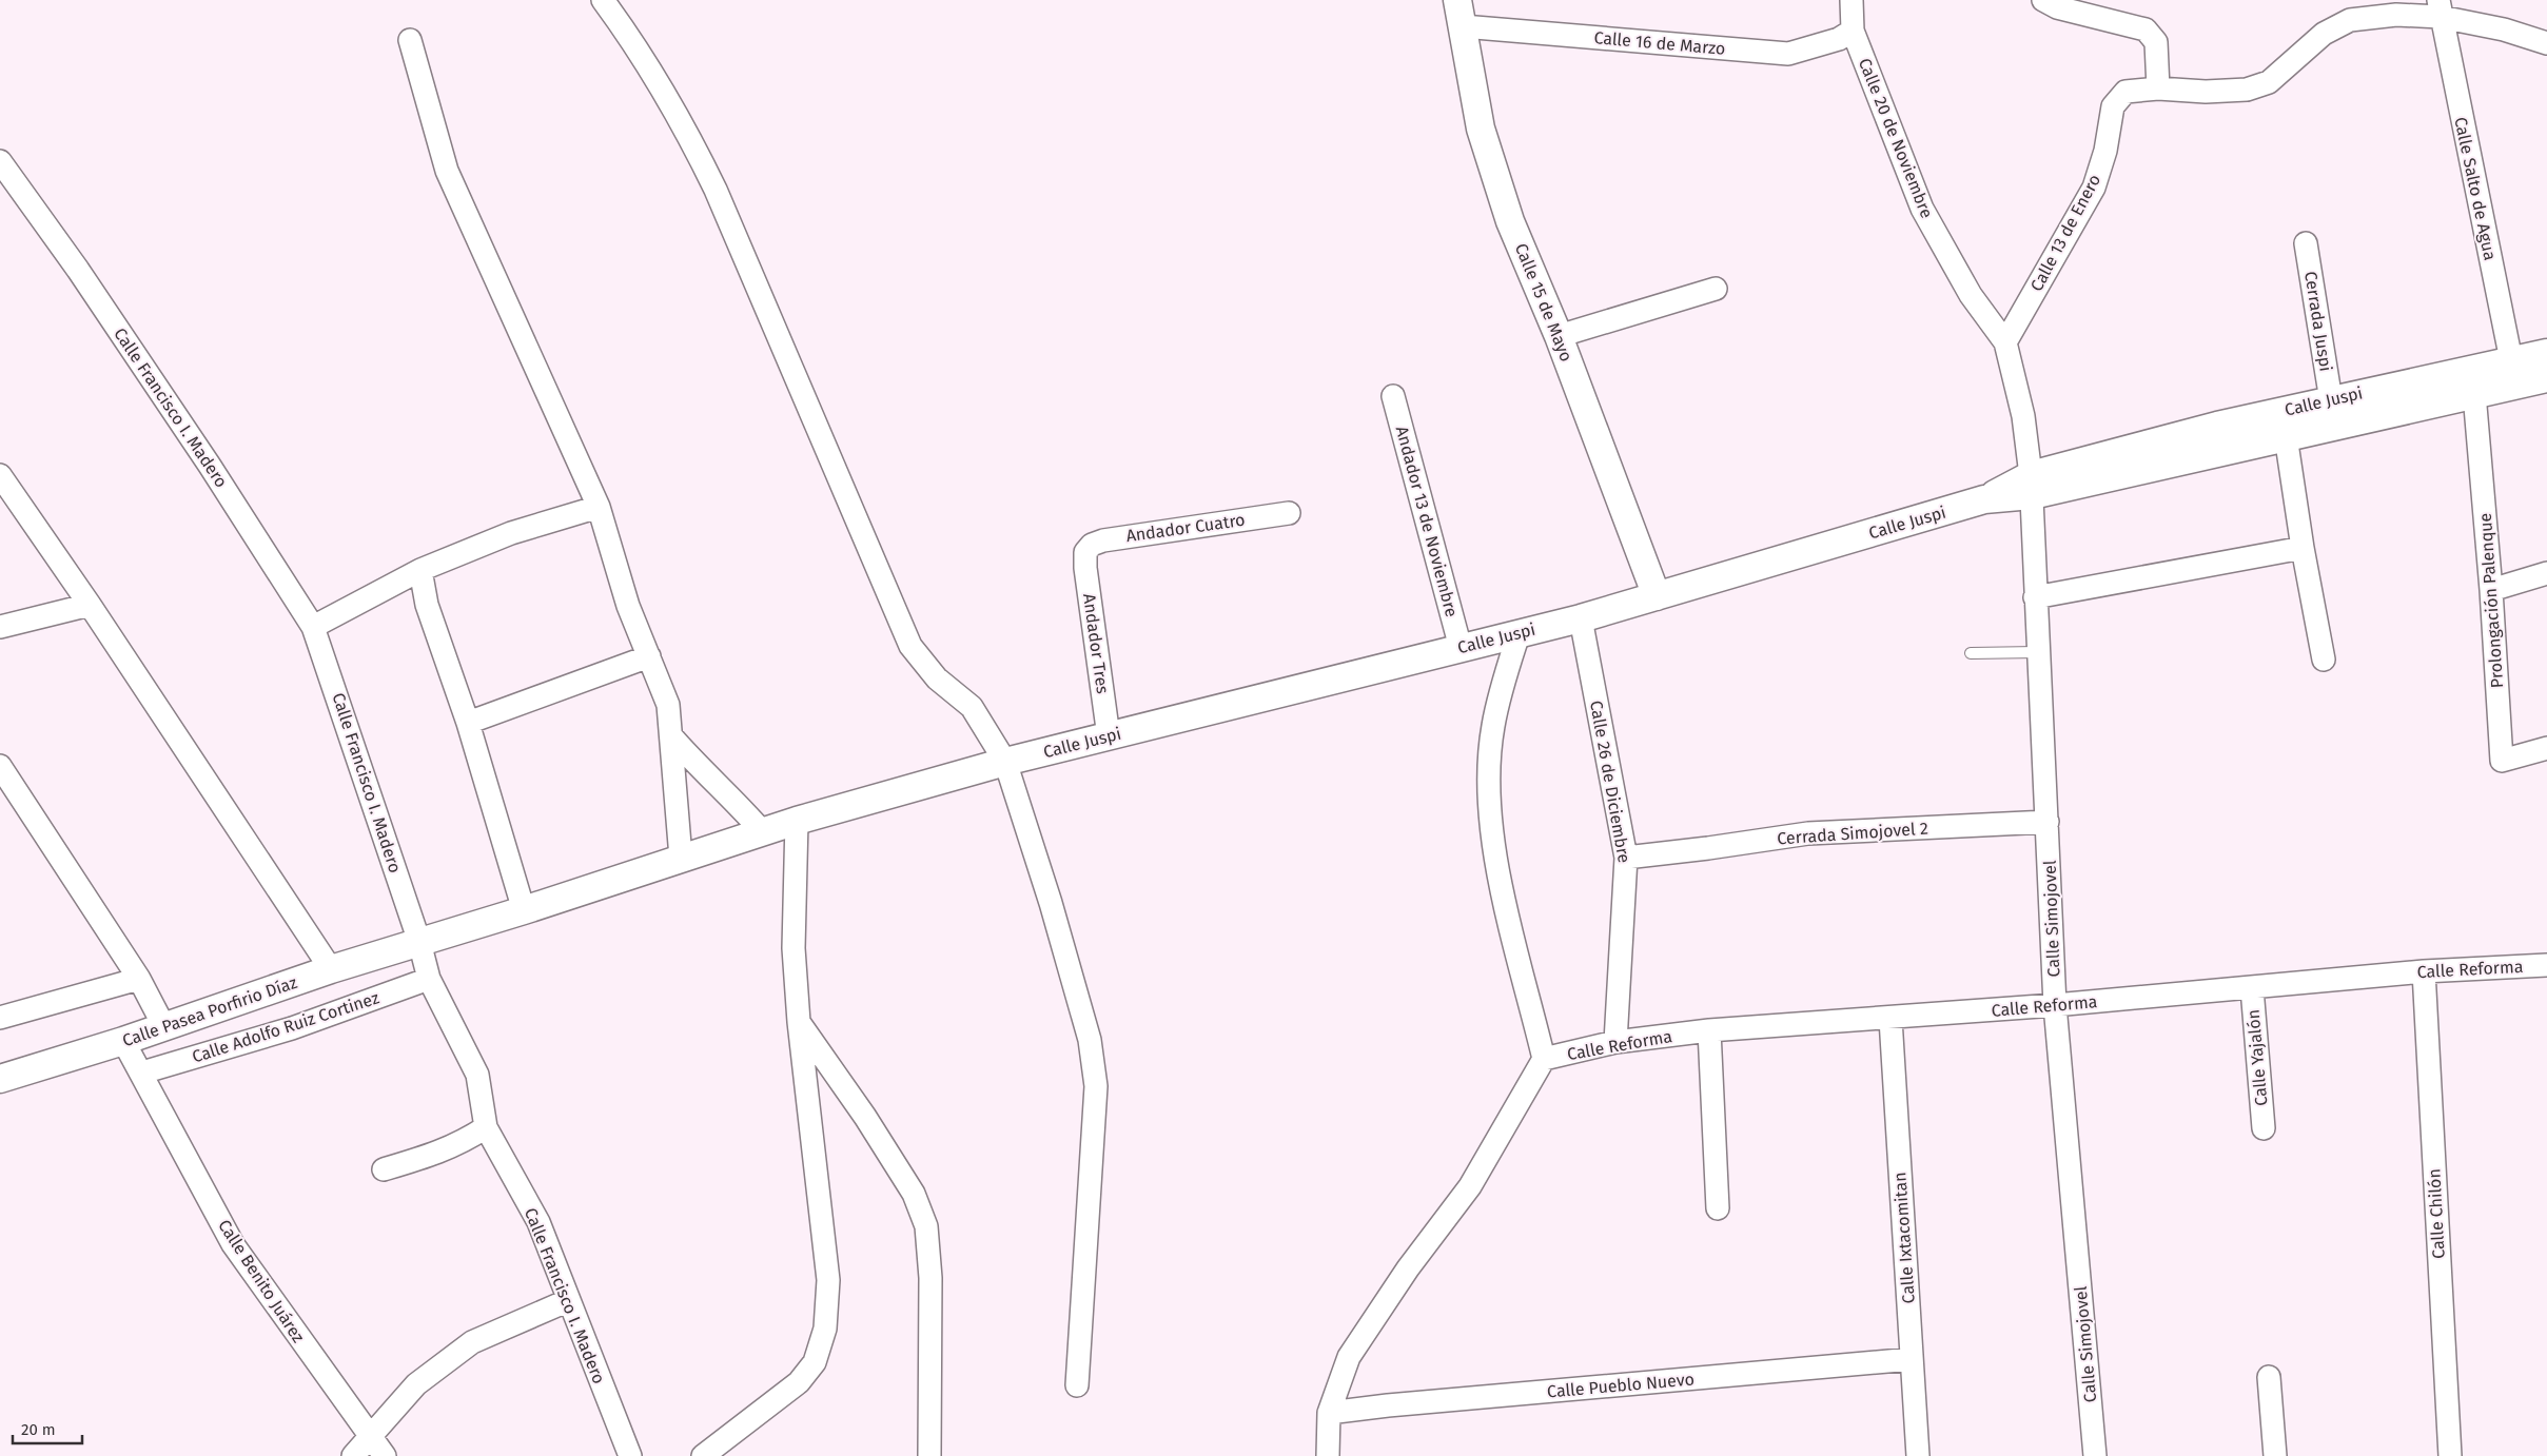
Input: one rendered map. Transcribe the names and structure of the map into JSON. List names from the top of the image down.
{
  "streets": {
    "street": [
      "Calle 16 de Marzo",
      "Calle 20 de Noviembre",
      "Calle Salto de Agua",
      "Calle 13 de Enero",
      "Calle 15 de Mayo",
      "Cerrada Juspi",
      "Calle Juspi",
      "Calle Francisco I. Madero",
      "Andador 13 de Noviembre",
      "Andador Cuatro",
      "Prolongación Palenque",
      "Andador Tres",
      "Calle 26 de Diciembre",
      "Cerrada Simojovel 2",
      "Calle Simojovel",
      "Calle Reforma",
      "Calle Pasea Porfirio Díaz",
      "Calle Adolfo Ruiz Cortinez",
      "Calle Yajalón",
      "Calle Chilón",
      "Calle Ixtacomitan",
      "Calle Benito Juárez",
      "Calle Pueblo Nuevo"
    ]
  },
  "crossings": [
    ["Calle 16 de Marzo", "Calle 20 de Noviembre"],
    ["Calle 16 de Marzo", "Calle 15 de Mayo"],
    ["Calle 20 de Noviembre", "Calle 13 de Enero"],
    ["Calle 20 de Noviembre", "Calle Juspi"],
    ["Calle 20 de Noviembre", "Calle Simojovel"],
    ["Calle Salto de Agua", "Calle 13 de Enero"],
    ["Calle Salto de Agua", "Calle Juspi"],
    ["Calle 15 de Mayo", "Calle Juspi"],
    ["Cerrada Juspi", "Calle Juspi"],
    ["Calle Juspi", "Andador 13 de Noviembre"],
    ["Calle Juspi", "Prolongación Palenque"],
    ["Calle Juspi", "Andador Tres"],
    ["Calle Juspi", "Calle 26 de Diciembre"],
    ["Calle Juspi", "Calle Simojovel"],
    ["Calle Juspi", "Calle Pasea Porfirio Díaz"],
    ["Calle Francisco I. Madero", "Calle Pasea Porfirio Díaz"],
    ["Calle Francisco I. Madero", "Calle Adolfo Ruiz Cortinez"],
    ["Andador Cuatro", "Andador Tres"],
    ["Calle 26 de Diciembre", "Cerrada Simojovel 2"],
    ["Calle 26 de Diciembre", "Calle Reforma"],
    ["Cerrada Simojovel 2", "Calle Simojovel"],
    ["Calle Simojovel", "Calle Reforma"],
    ["Calle Reforma", "Calle Yajalón"],
    ["Calle Reforma", "Calle Chilón"],
    ["Calle Reforma", "Calle Ixtacomitan"],
    ["Calle Pasea Porfirio Díaz", "Calle Benito Juárez"],
    ["Calle Adolfo Ruiz Cortinez", "Calle Benito Juárez"],
    ["Calle Ixtacomitan", "Calle Pueblo Nuevo"]
  ],
  "scale_bar": "20 m"
}
